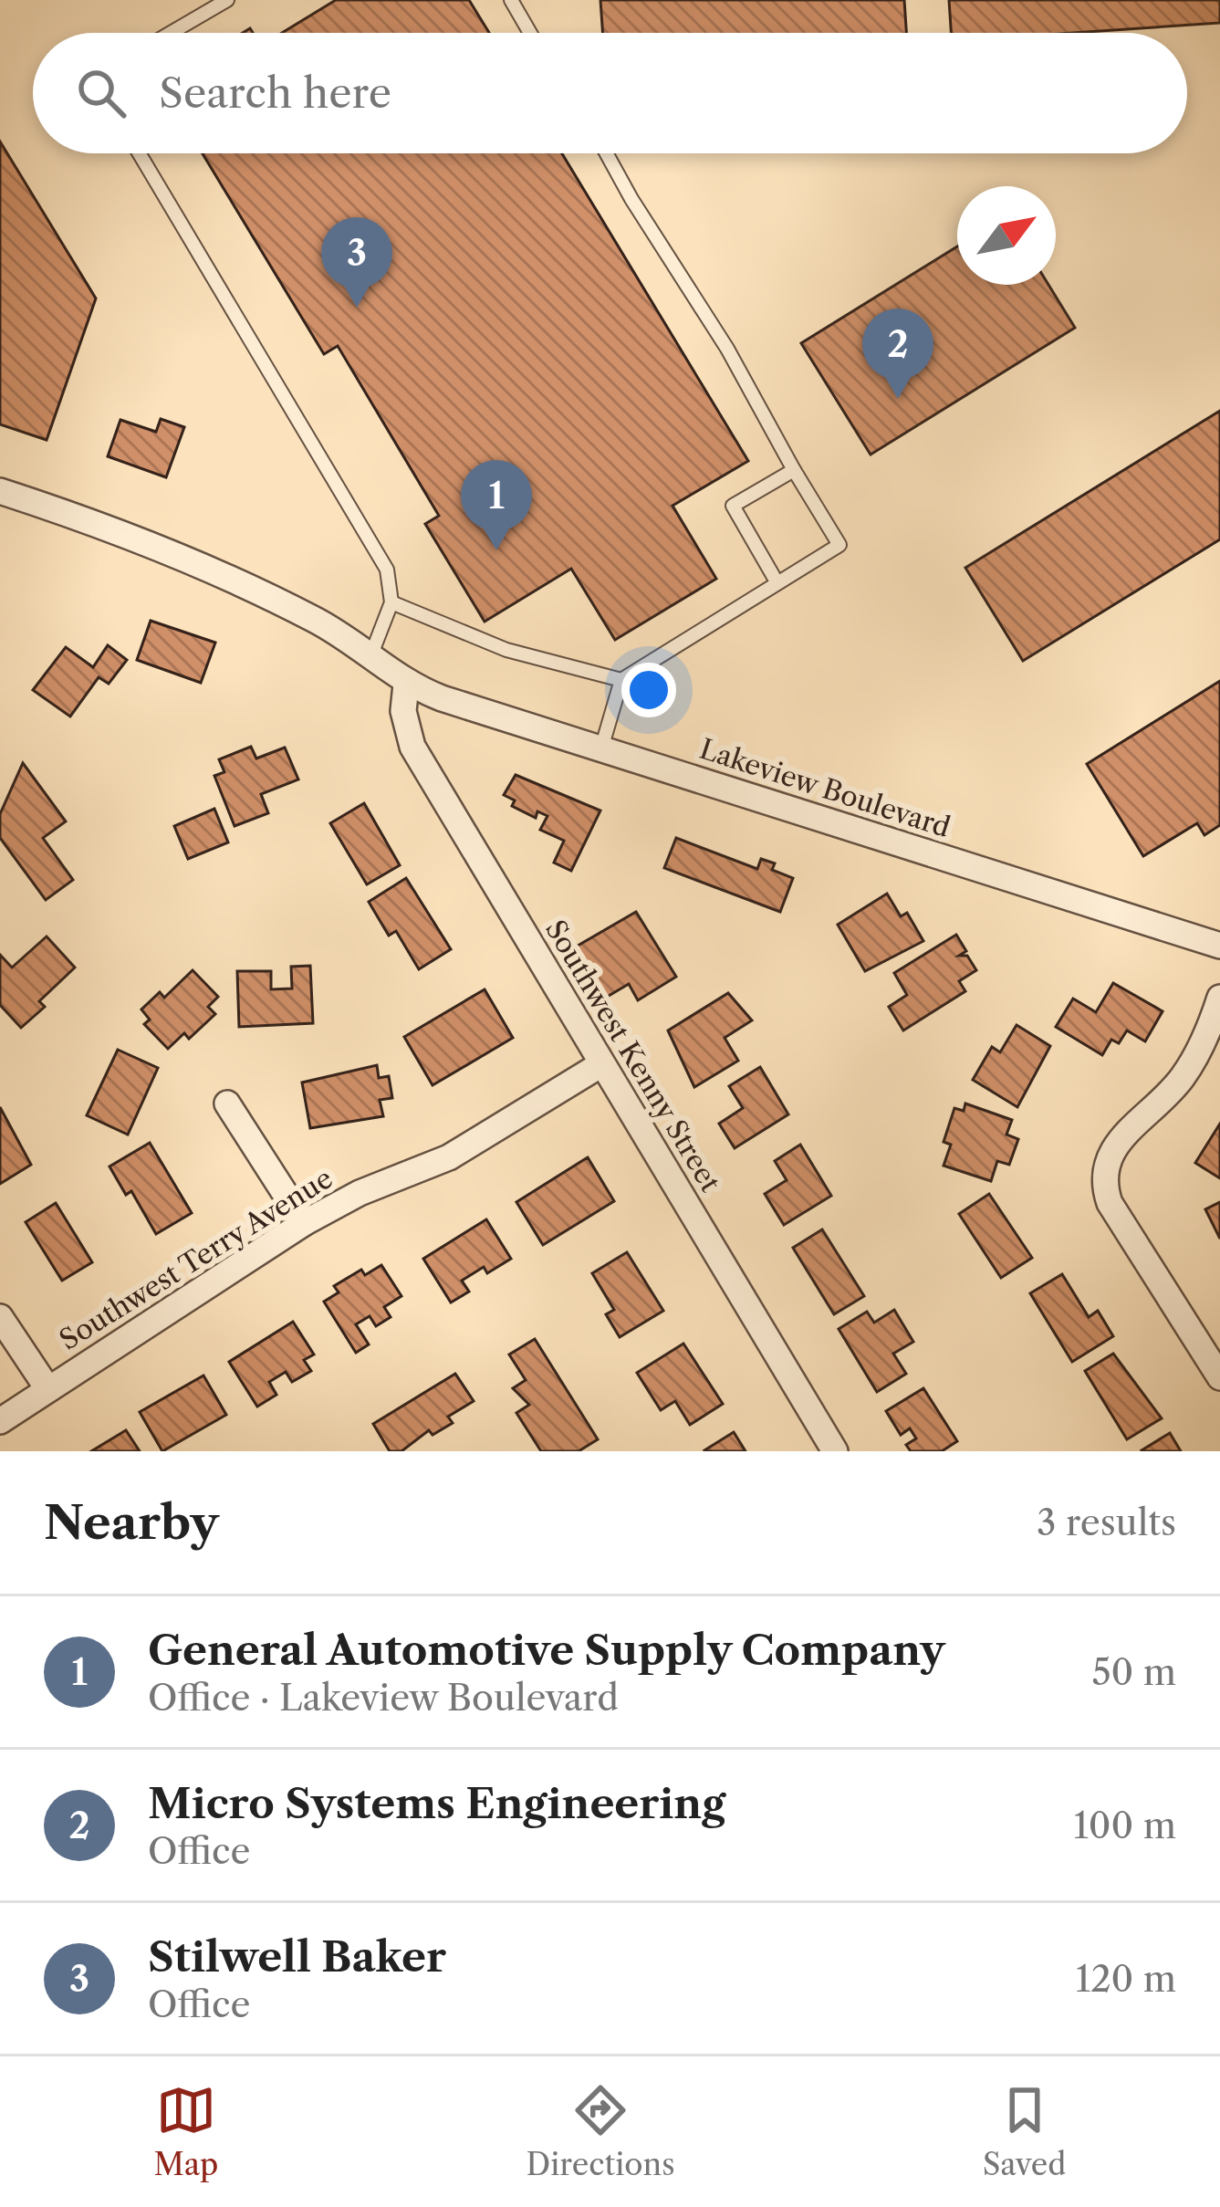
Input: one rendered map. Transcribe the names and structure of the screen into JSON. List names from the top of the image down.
{
  "streets": {
    "street": ["Lakeview Boulevard", "Southwest Kenny Street", "Southwest Terry Avenue"]
  },
  "crossings": [
    ["Lakeview Boulevard", "Southwest Kenny Street"],
    ["Southwest Kenny Street", "Southwest Terry Avenue"]
  ],
  "north": "top right",
  "page": {
    "search": "Search here",
    "pins": ["3", "2", "1"],
    "heading": ["Nearby", "3 results"],
    "list": [
      {
        "mark": "1",
        "name": "General Automotive Supply Company",
        "note": "Office · Lakeview Boulevard",
        "value": "50 m"
      },
      {
        "mark": "2",
        "name": "Micro Systems Engineering",
        "note": "Office",
        "value": "100 m"
      },
      {
        "mark": "3",
        "name": "Stilwell Baker",
        "note": "Office",
        "value": "120 m"
      }
    ],
    "nav": ["Map", "Directions", "Saved"]
  }
}
